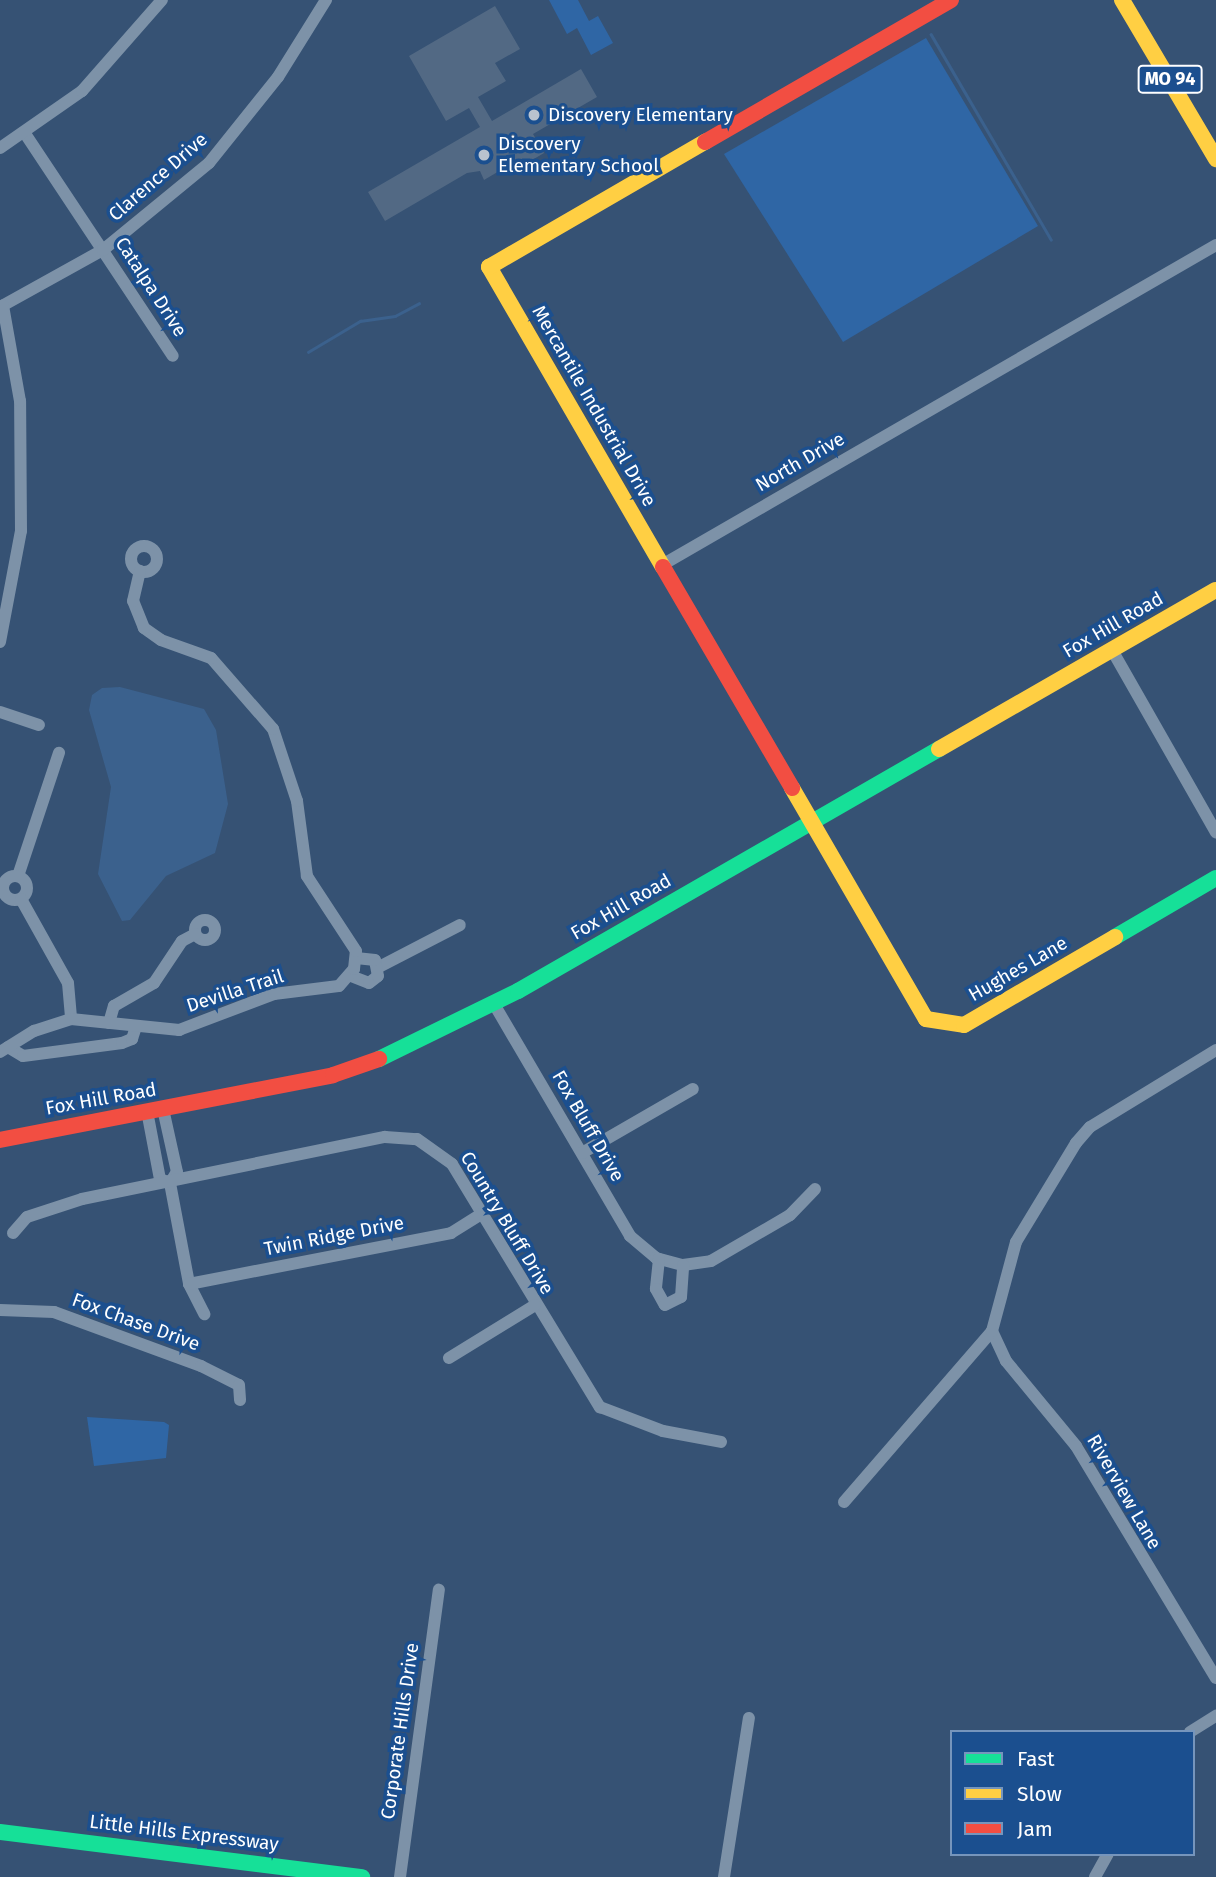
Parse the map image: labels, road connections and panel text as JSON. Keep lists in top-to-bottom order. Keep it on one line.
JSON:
{"streets":{"street":["MO 94","Clarence Drive","Catalpa Drive","Mercantile Industrial Drive","North Drive","Fox Hill Road","Hughes Lane","Devilla Trail","Fox Bluff Drive","Country Bluff Drive","Twin Ridge Drive","Fox Chase Drive","Riverview Lane","Corporate Hills Drive","Little Hills Expressway"]},"crossings":[["Clarence Drive","Catalpa Drive"],["Mercantile Industrial Drive","North Drive"],["Fox Hill Road","Hughes Lane"],["Fox Hill Road","Fox Bluff Drive"],["Country Bluff Drive","Twin Ridge Drive"]],"places":["Discovery Elementary","Discovery Elementary School"],"legend":["Fast","Slow","Jam"]}
